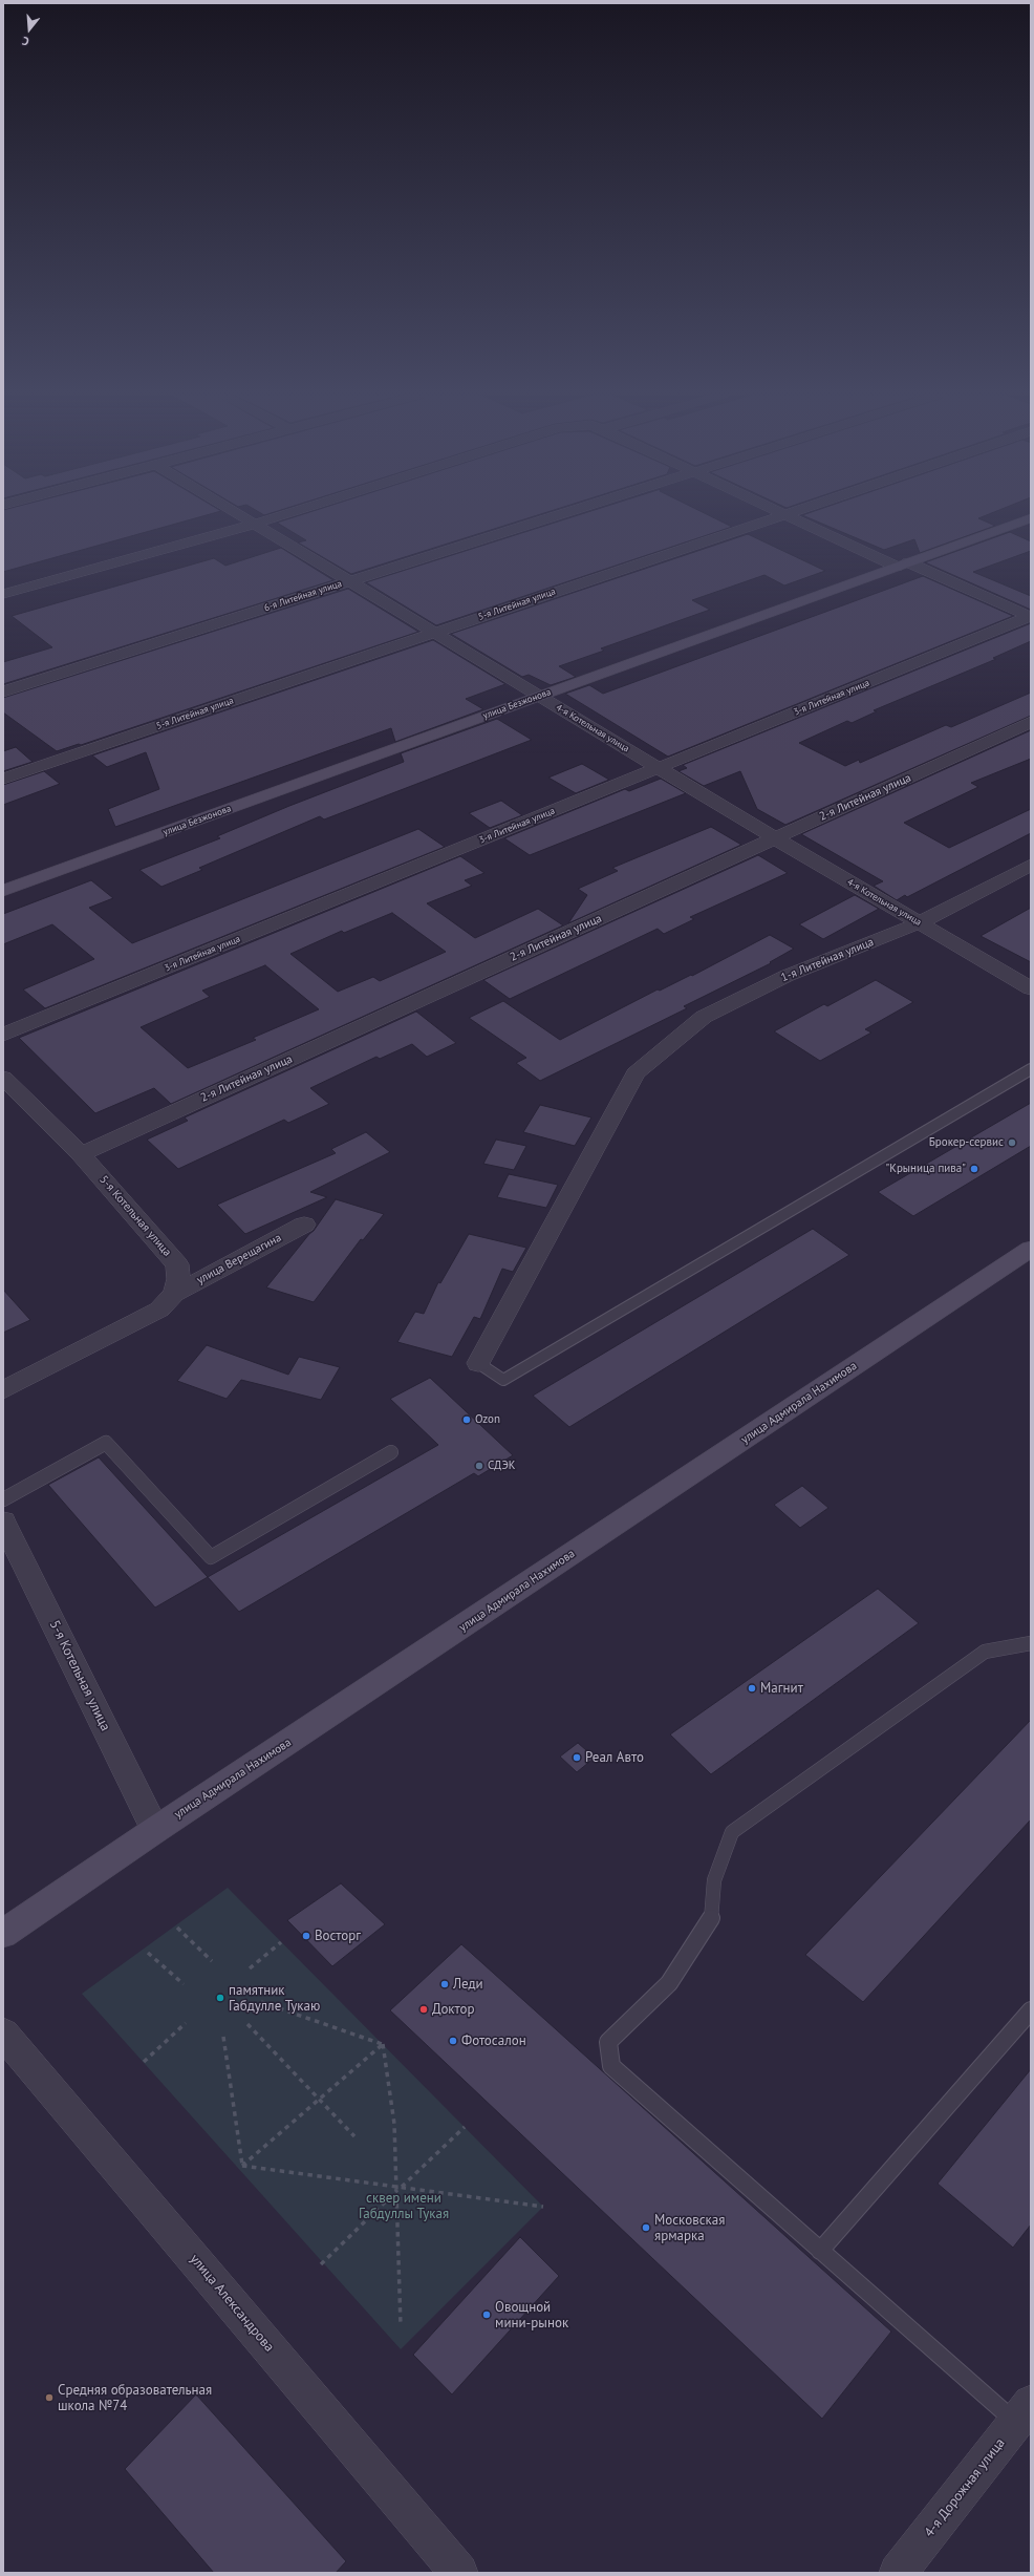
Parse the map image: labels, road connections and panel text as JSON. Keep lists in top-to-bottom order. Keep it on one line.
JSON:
{"streets":{"street":["6-я Литейная улица","5-я Литейная улица","3-я Литейная улица","улица Безжонова","4-я Котельная улица","2-я Литейная улица","1-я Литейная улица","5-я Котельная улица","улица Верещагина","улица Адмирала Нахимова","улица Александрова","4-я Дорожная улица"]},"crossings":[["6-я Литейная улица","4-я Котельная улица"],["5-я Литейная улица","4-я Котельная улица"],["3-я Литейная улица","4-я Котельная улица"],["улица Безжонова","4-я Котельная улица"],["4-я Котельная улица","2-я Литейная улица"],["4-я Котельная улица","1-я Литейная улица"],["2-я Литейная улица","5-я Котельная улица"],["5-я Котельная улица","улица Верещагина"],["5-я Котельная улица","улица Адмирала Нахимова"]],"parks":["сквер имени Габдуллы Тукая"],"places":["Брокер-сервис","\"Крыница пива\"","Ozon","СДЭК","Магнит","Реал Авто","Восторг","Леди","памятник Габдулле Тукаю","Доктор","Фотосалон","Московская ярмарка","Овощной мини-рынок","Средняя образовательная школа №74"],"north":"bottom"}
